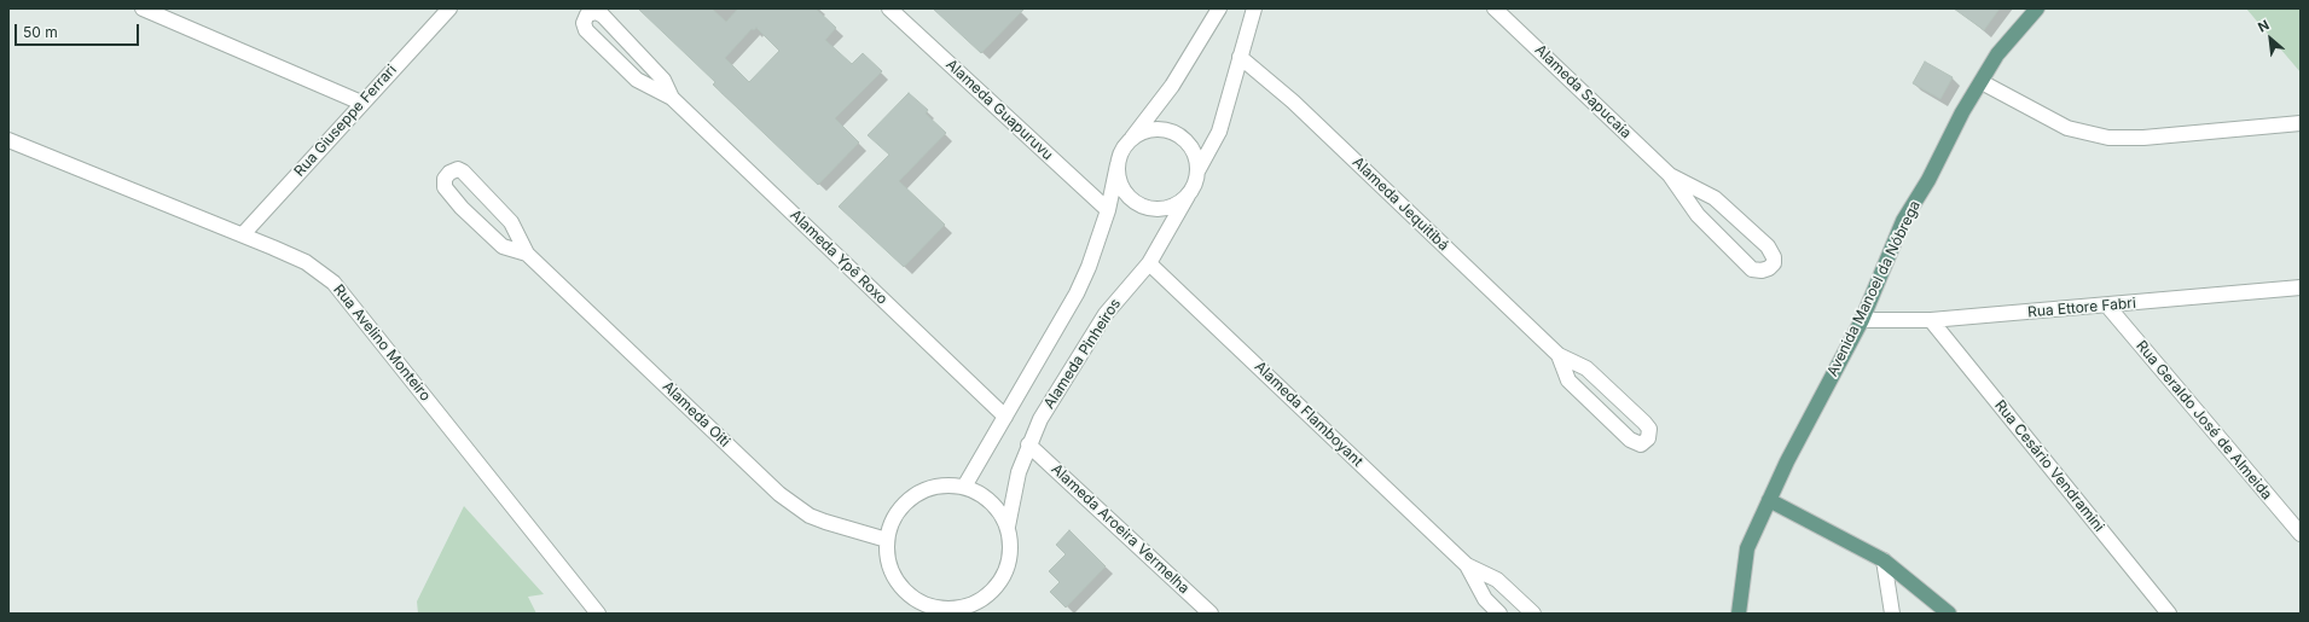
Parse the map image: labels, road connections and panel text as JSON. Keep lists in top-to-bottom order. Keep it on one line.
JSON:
{"streets":{"main road":["Avenida Manoel da Nóbrega"],"street":["Alameda Sapucaia","Alameda Guapuruvu","Rua Giuseppe Ferrari","Alameda Jequitibá","Alameda Ypê Roxo","Rua Ettore Fabri","Rua Avelino Monteiro","Alameda Pinheiros","Alameda Oiti","Alameda Flamboyant","Rua Geraldo José de Almeida","Rua Cesário Vendramini","Alameda Aroeira Vermelha"]},"crossings":[["Rua Giuseppe Ferrari","Rua Avelino Monteiro"],["Avenida Manoel da Nóbrega","Rua Ettore Fabri"],["Rua Ettore Fabri","Rua Geraldo José de Almeida"],["Rua Ettore Fabri","Rua Cesário Vendramini"],["Alameda Pinheiros","Alameda Oiti"],["Alameda Pinheiros","Alameda Flamboyant"],["Alameda Pinheiros","Alameda Aroeira Vermelha"]],"scale_bar":"50 m","north":"top left"}
